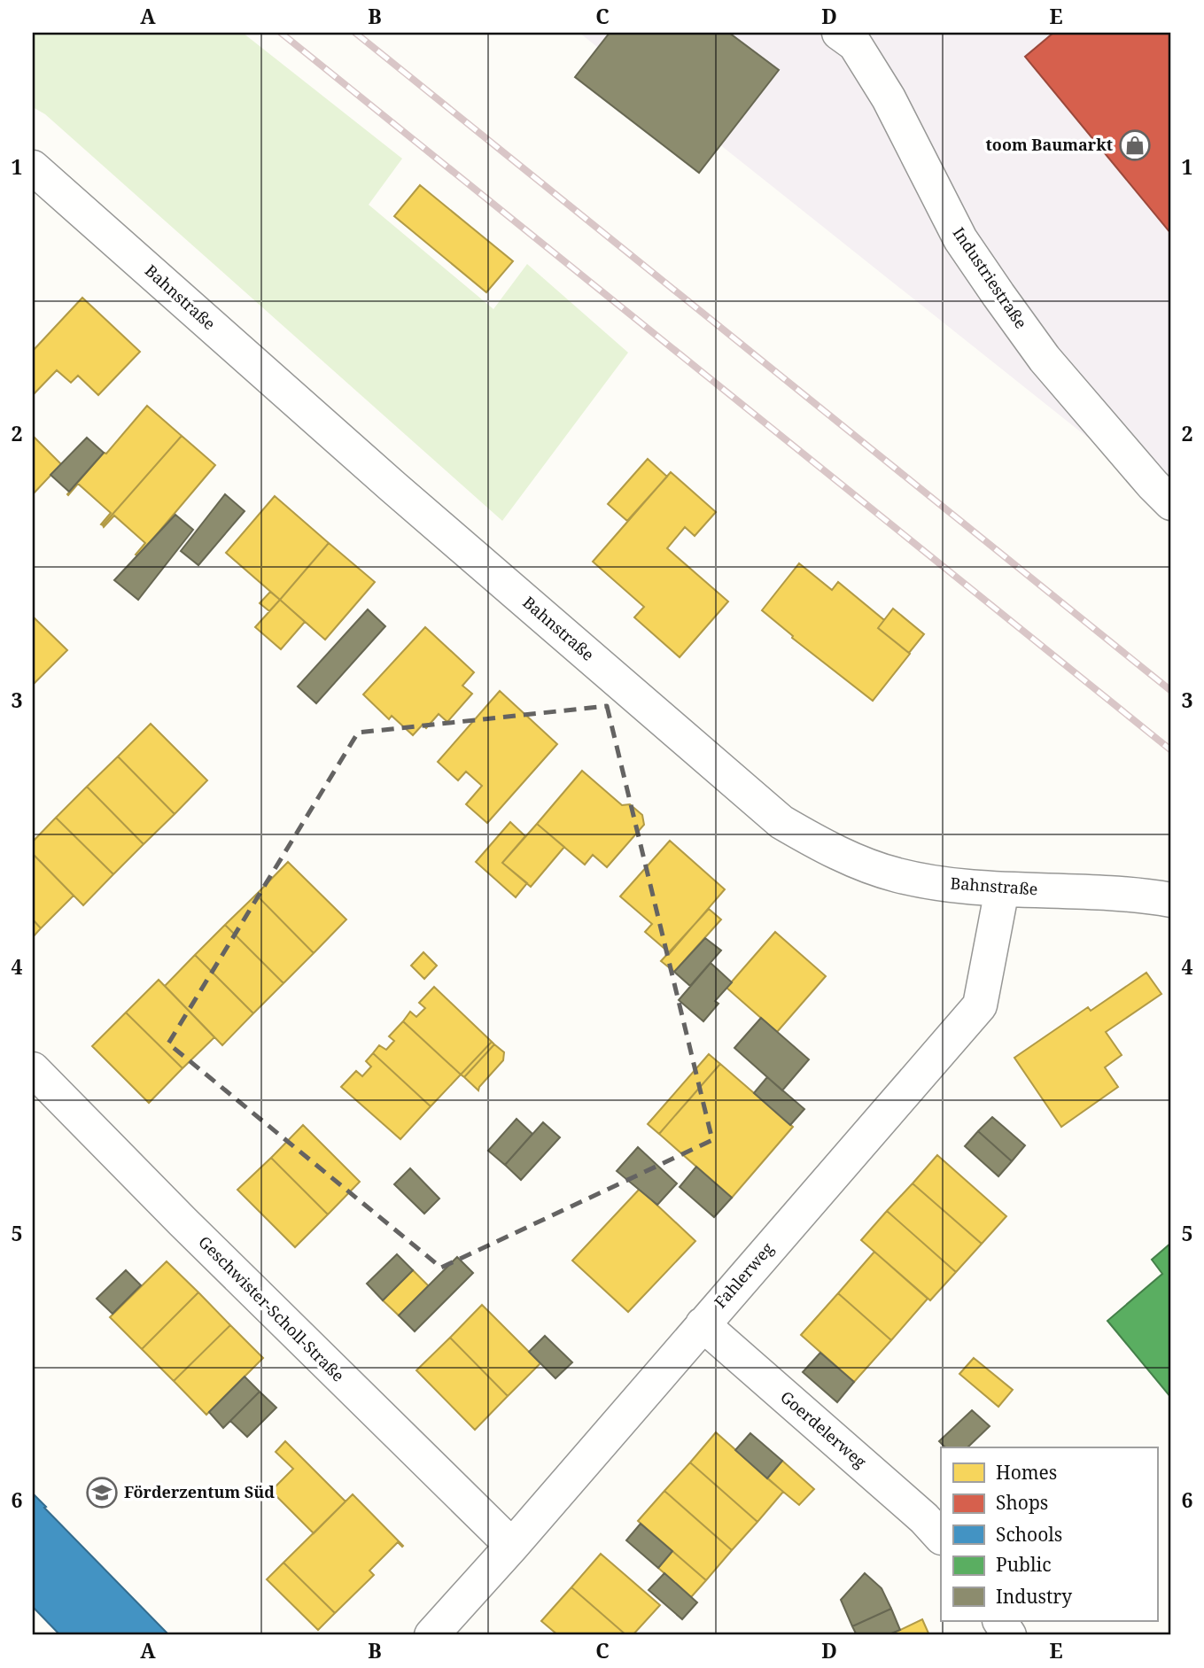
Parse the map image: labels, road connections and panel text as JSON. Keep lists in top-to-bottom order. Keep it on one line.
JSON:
{"streets":{"street":["Industriestraße","Bahnstraße","Fahlerweg","Geschwister-Scholl-Straße","Goerdelerweg"]},"crossings":[["Bahnstraße","Fahlerweg"],["Fahlerweg","Geschwister-Scholl-Straße"],["Fahlerweg","Goerdelerweg"]],"places":{"shop":["toom Baumarkt"],"school or university":["Förderzentum Süd"]},"legend":["Homes","Shops","Schools","Public","Industry"],"grid":{"columns":["A","B","C","D","E"],"rows":["1","2","3","4","5","6"]}}
